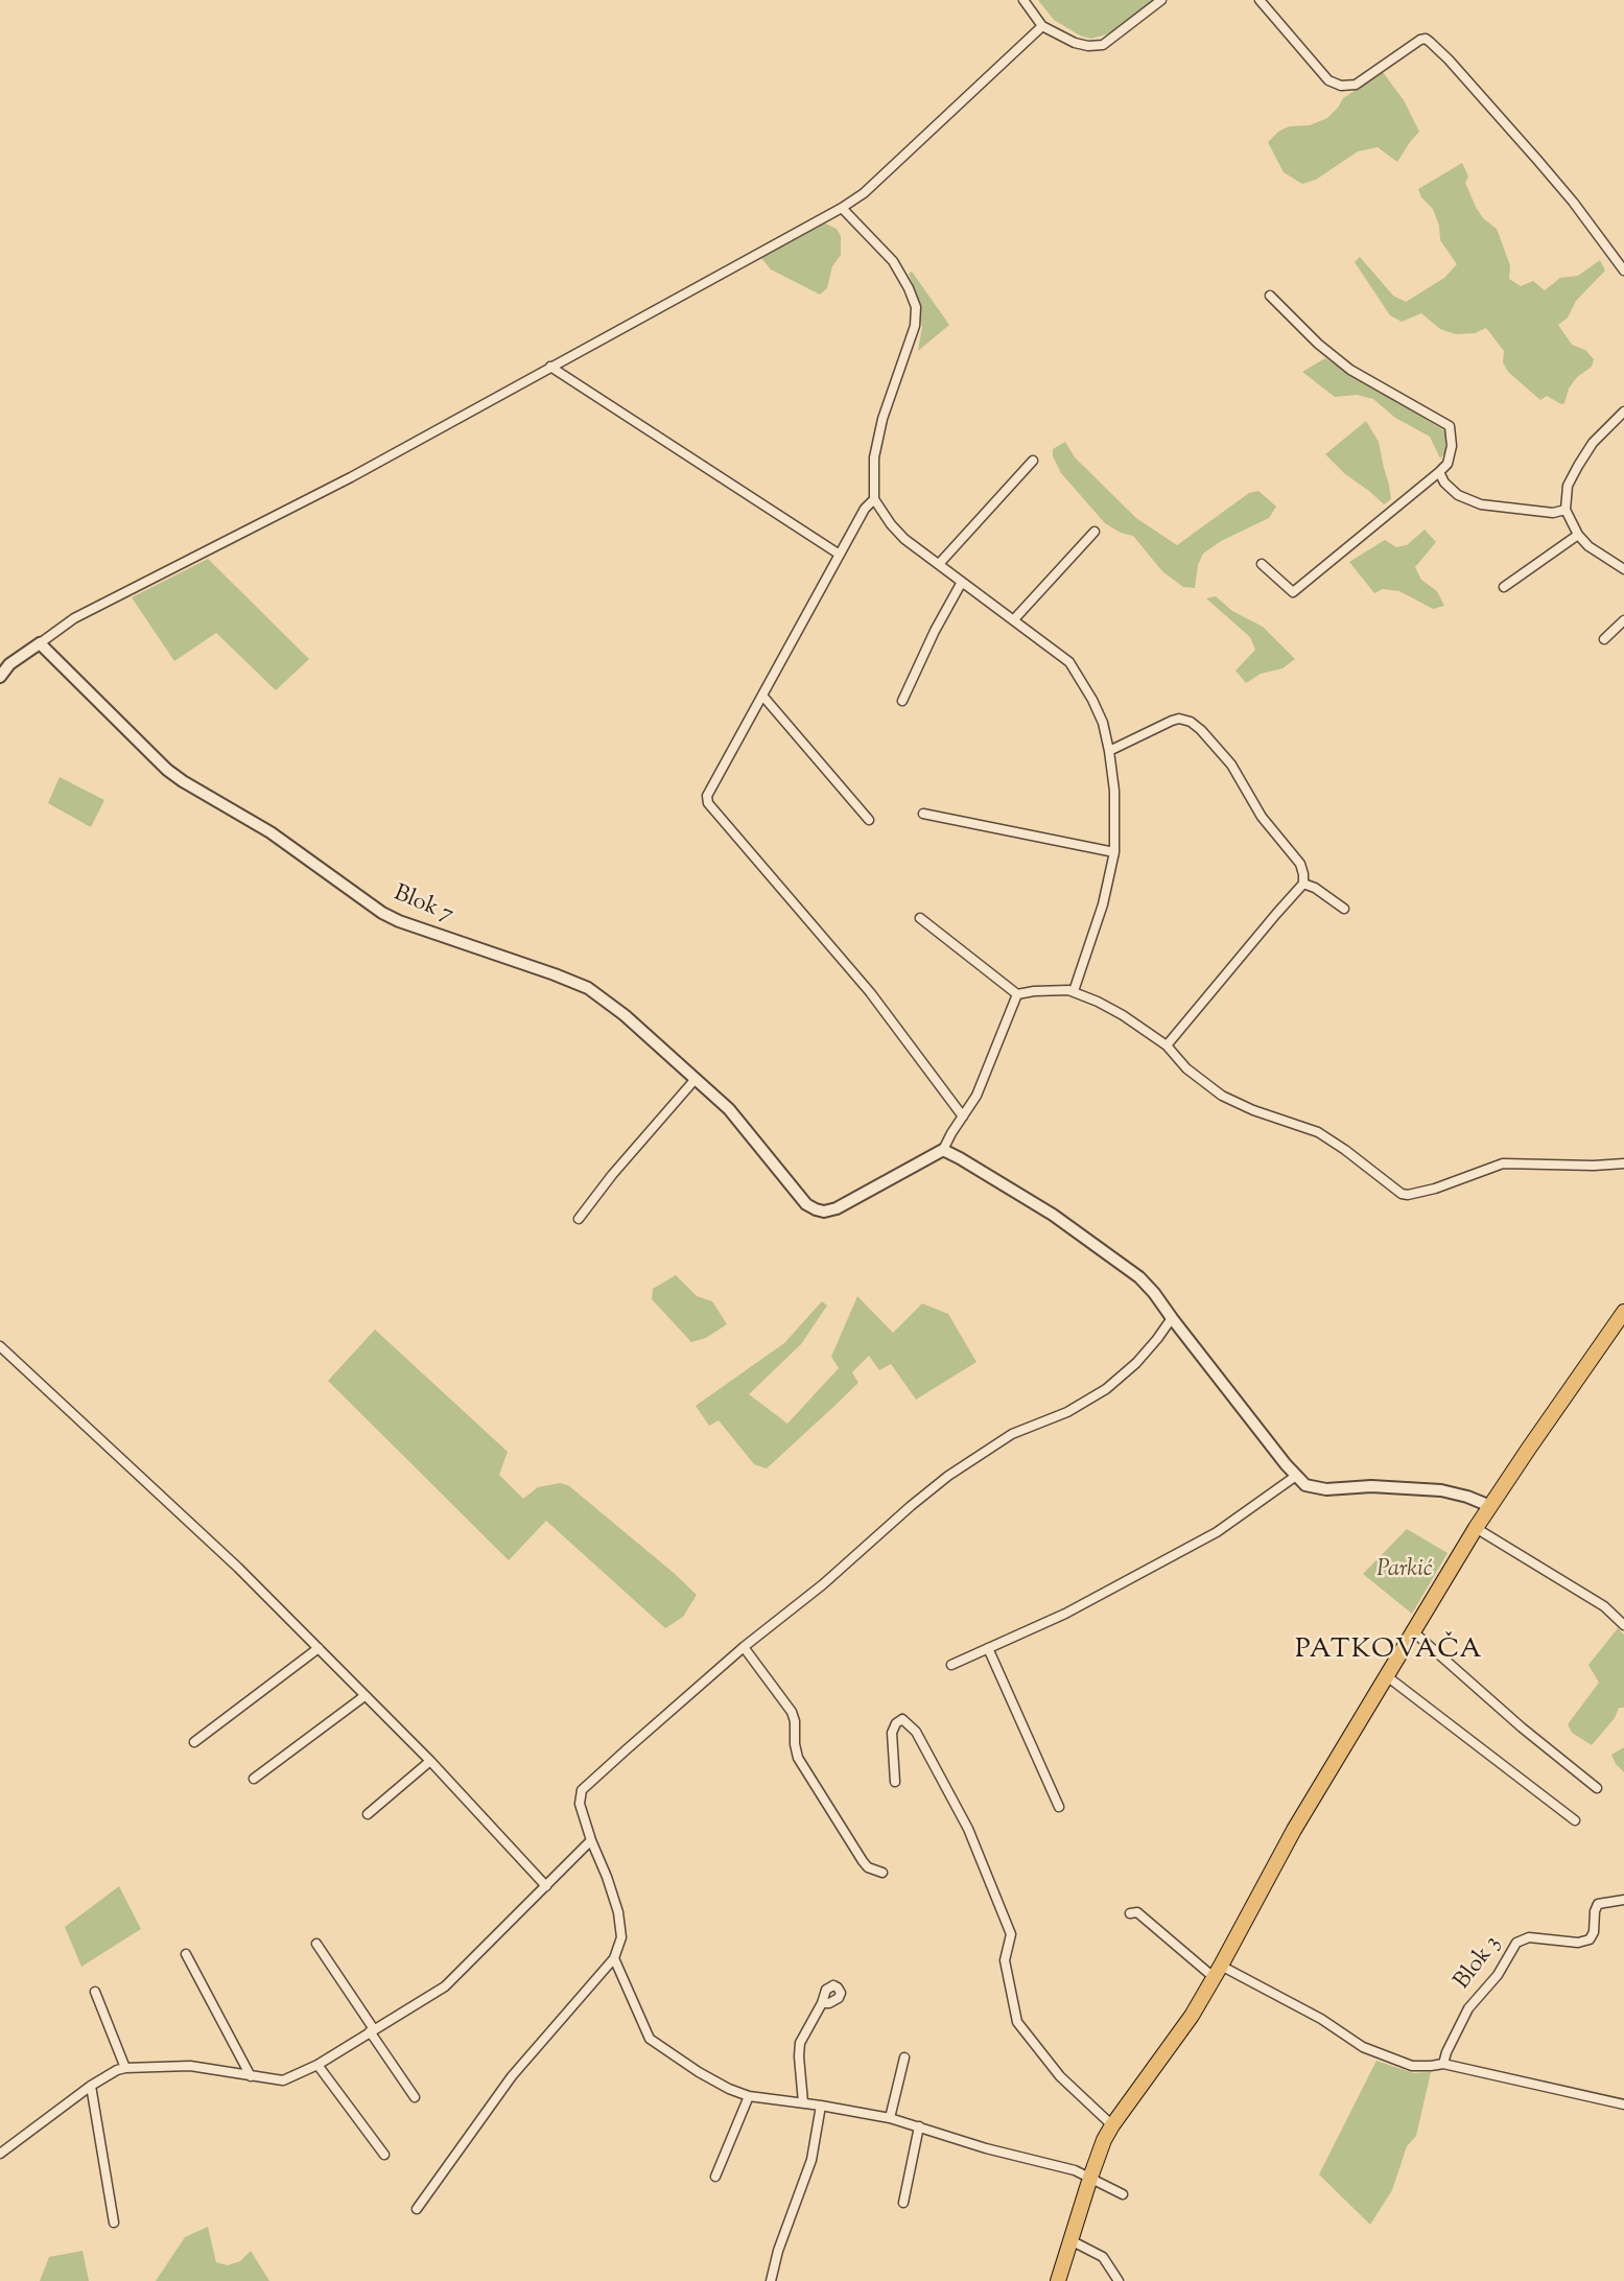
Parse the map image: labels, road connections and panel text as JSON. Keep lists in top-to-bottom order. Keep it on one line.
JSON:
{"streets":{"street":["Blok 7","Blok 3"]},"districts":["PATKOVAČA"],"parks":["Parkić"]}
